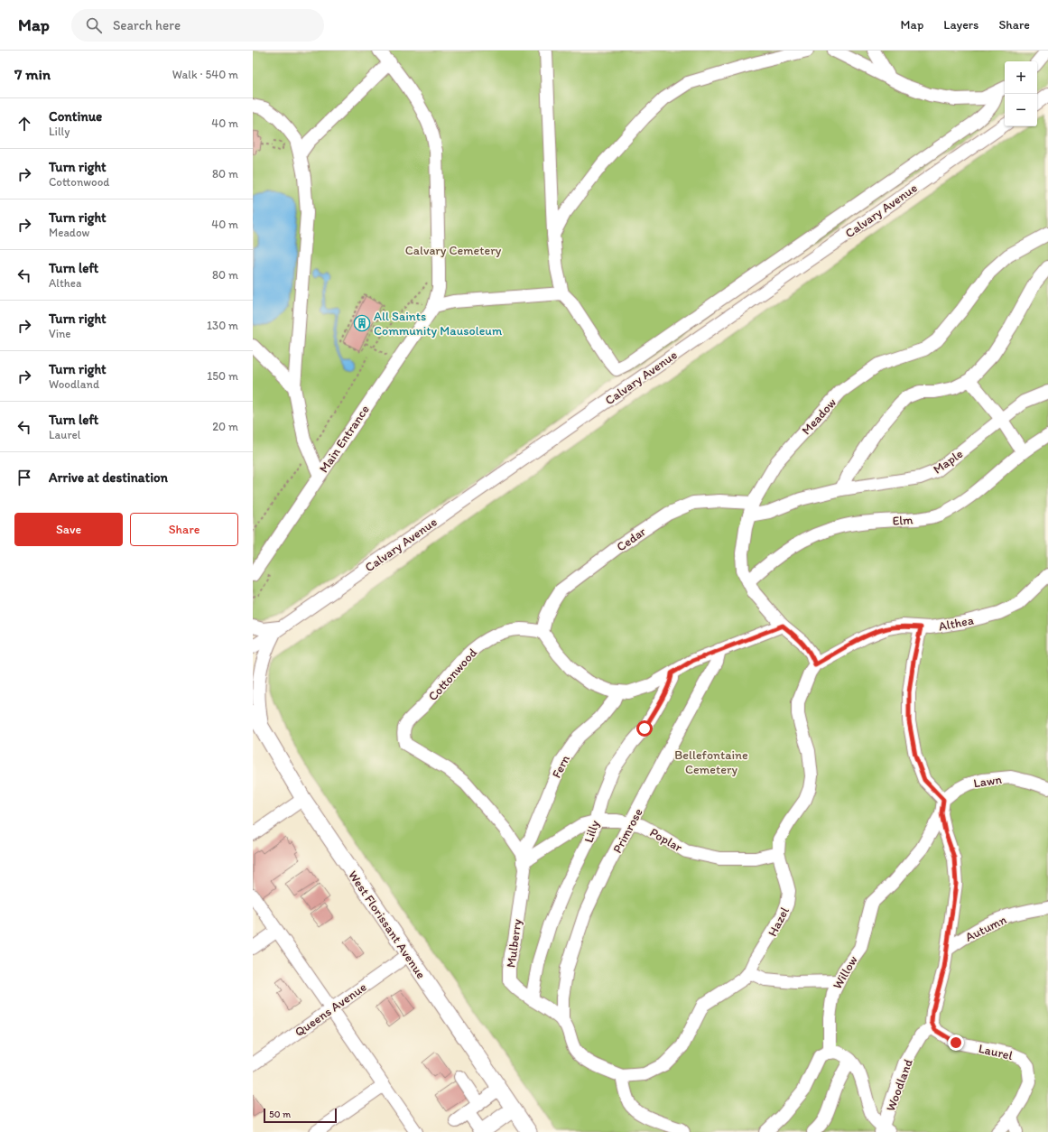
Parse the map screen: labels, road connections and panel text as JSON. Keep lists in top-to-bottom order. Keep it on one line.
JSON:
{"streets":{"main road":["West Florissant Avenue"],"street":["Calvary Avenue","Meadow","Main Entrance","Maple","Elm","Cedar","Althea","Cottonwood","Fern","Lawn","Primrose","Lilly","Poplar","Hazel","Autumn","Mulberry","Willow","Queens Avenue","Laurel","Woodland"]},"crossings":[["Meadow","Maple"],["Meadow","Elm"],["Meadow","Cedar"],["Meadow","Althea"],["Meadow","Hazel"],["Cedar","Cottonwood"],["Althea","Hazel"],["Cottonwood","Fern"],["Cottonwood","Poplar"],["Cottonwood","Mulberry"],["Fern","Poplar"],["Fern","Mulberry"],["Primrose","Poplar"],["Primrose","Mulberry"],["Lilly","Poplar"],["Lilly","Mulberry"],["Poplar","Hazel"],["Poplar","Mulberry"],["Hazel","Mulberry"],["West Florissant Avenue","Queens Avenue"],["Laurel","Woodland"]],"parks":["Calvary Cemetery","Bellefontaine Cemetery"],"places":{"building":["All Saints Community Mausoleum"]},"scale_bar":"50 m","page":{"header":"Map","search":"Search here","nav":["Map","Layers","Share"],"heading":["7 min","Walk · 540 m"],"map_buttons":["+","−"],"list":[["Continue","Lilly","40 m"],["Turn right","Cottonwood","80 m"],["Turn right","Meadow","40 m"],["Turn left","Althea","80 m"],["Turn right","Vine","130 m"],["Turn right","Woodland","150 m"],["Turn left","Laurel","20 m"],"Arrive at destination"],"buttons":["Save","Share"],"scale":"50 m"}}
